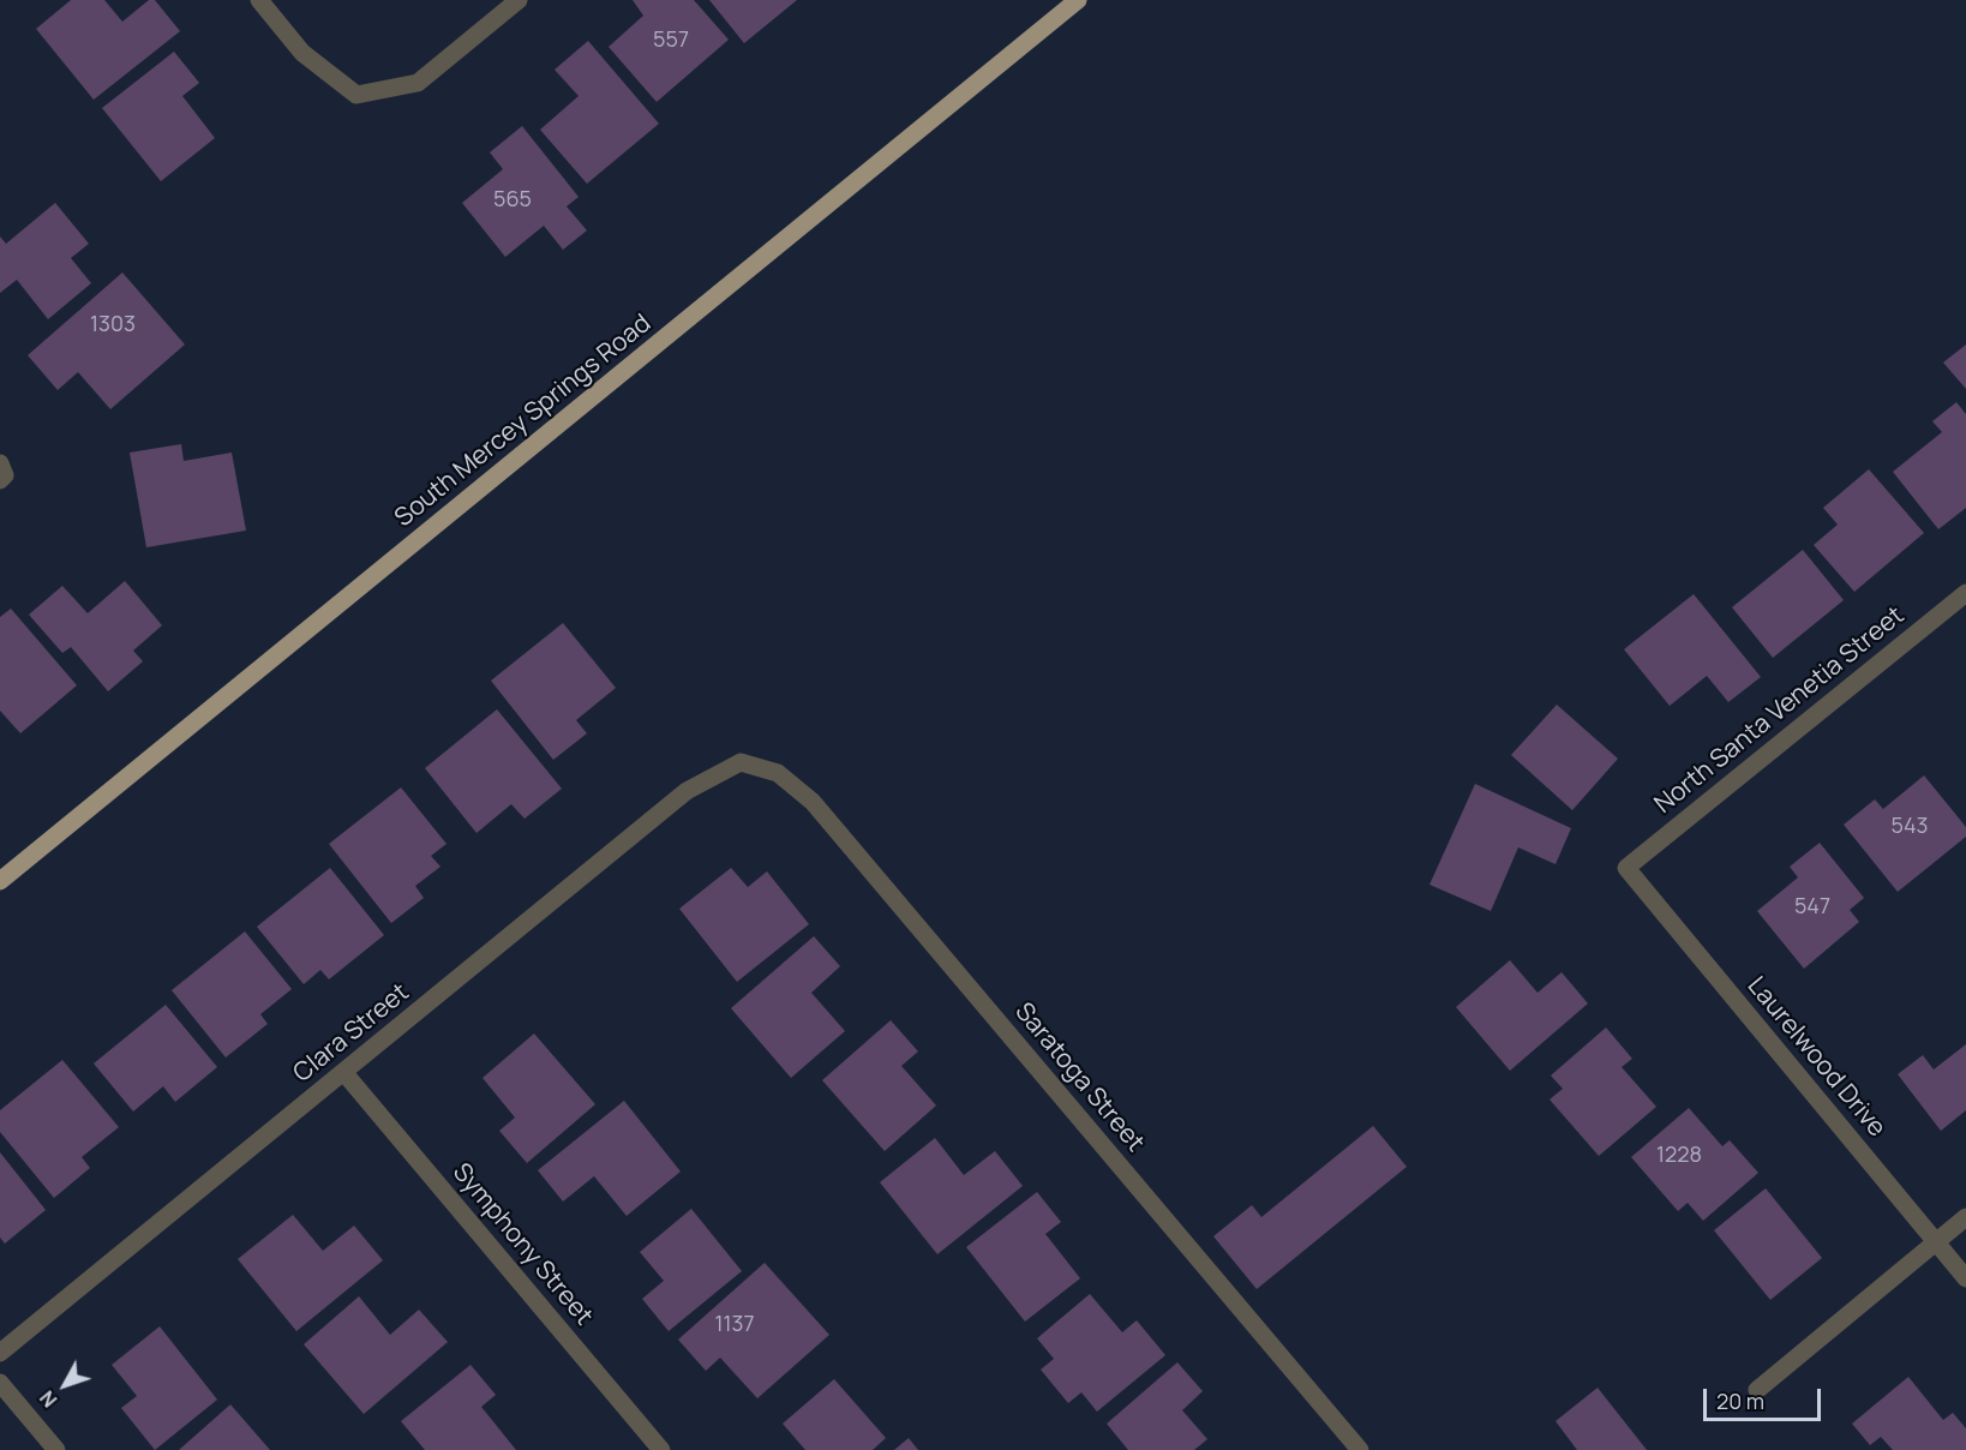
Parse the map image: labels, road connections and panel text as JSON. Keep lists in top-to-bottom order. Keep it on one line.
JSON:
{"streets":{"main road":["South Mercey Springs Road"],"street":["North Santa Venetia Street","Clara Street","Laurelwood Drive","Saratoga Street","Symphony Street"]},"crossings":[["North Santa Venetia Street","Laurelwood Drive"],["Clara Street","Saratoga Street"],["Clara Street","Symphony Street"]],"house_numbers":["557","565","1303","543","547","1228","1137"],"scale_bar":"20 m","north":"bottom left"}
